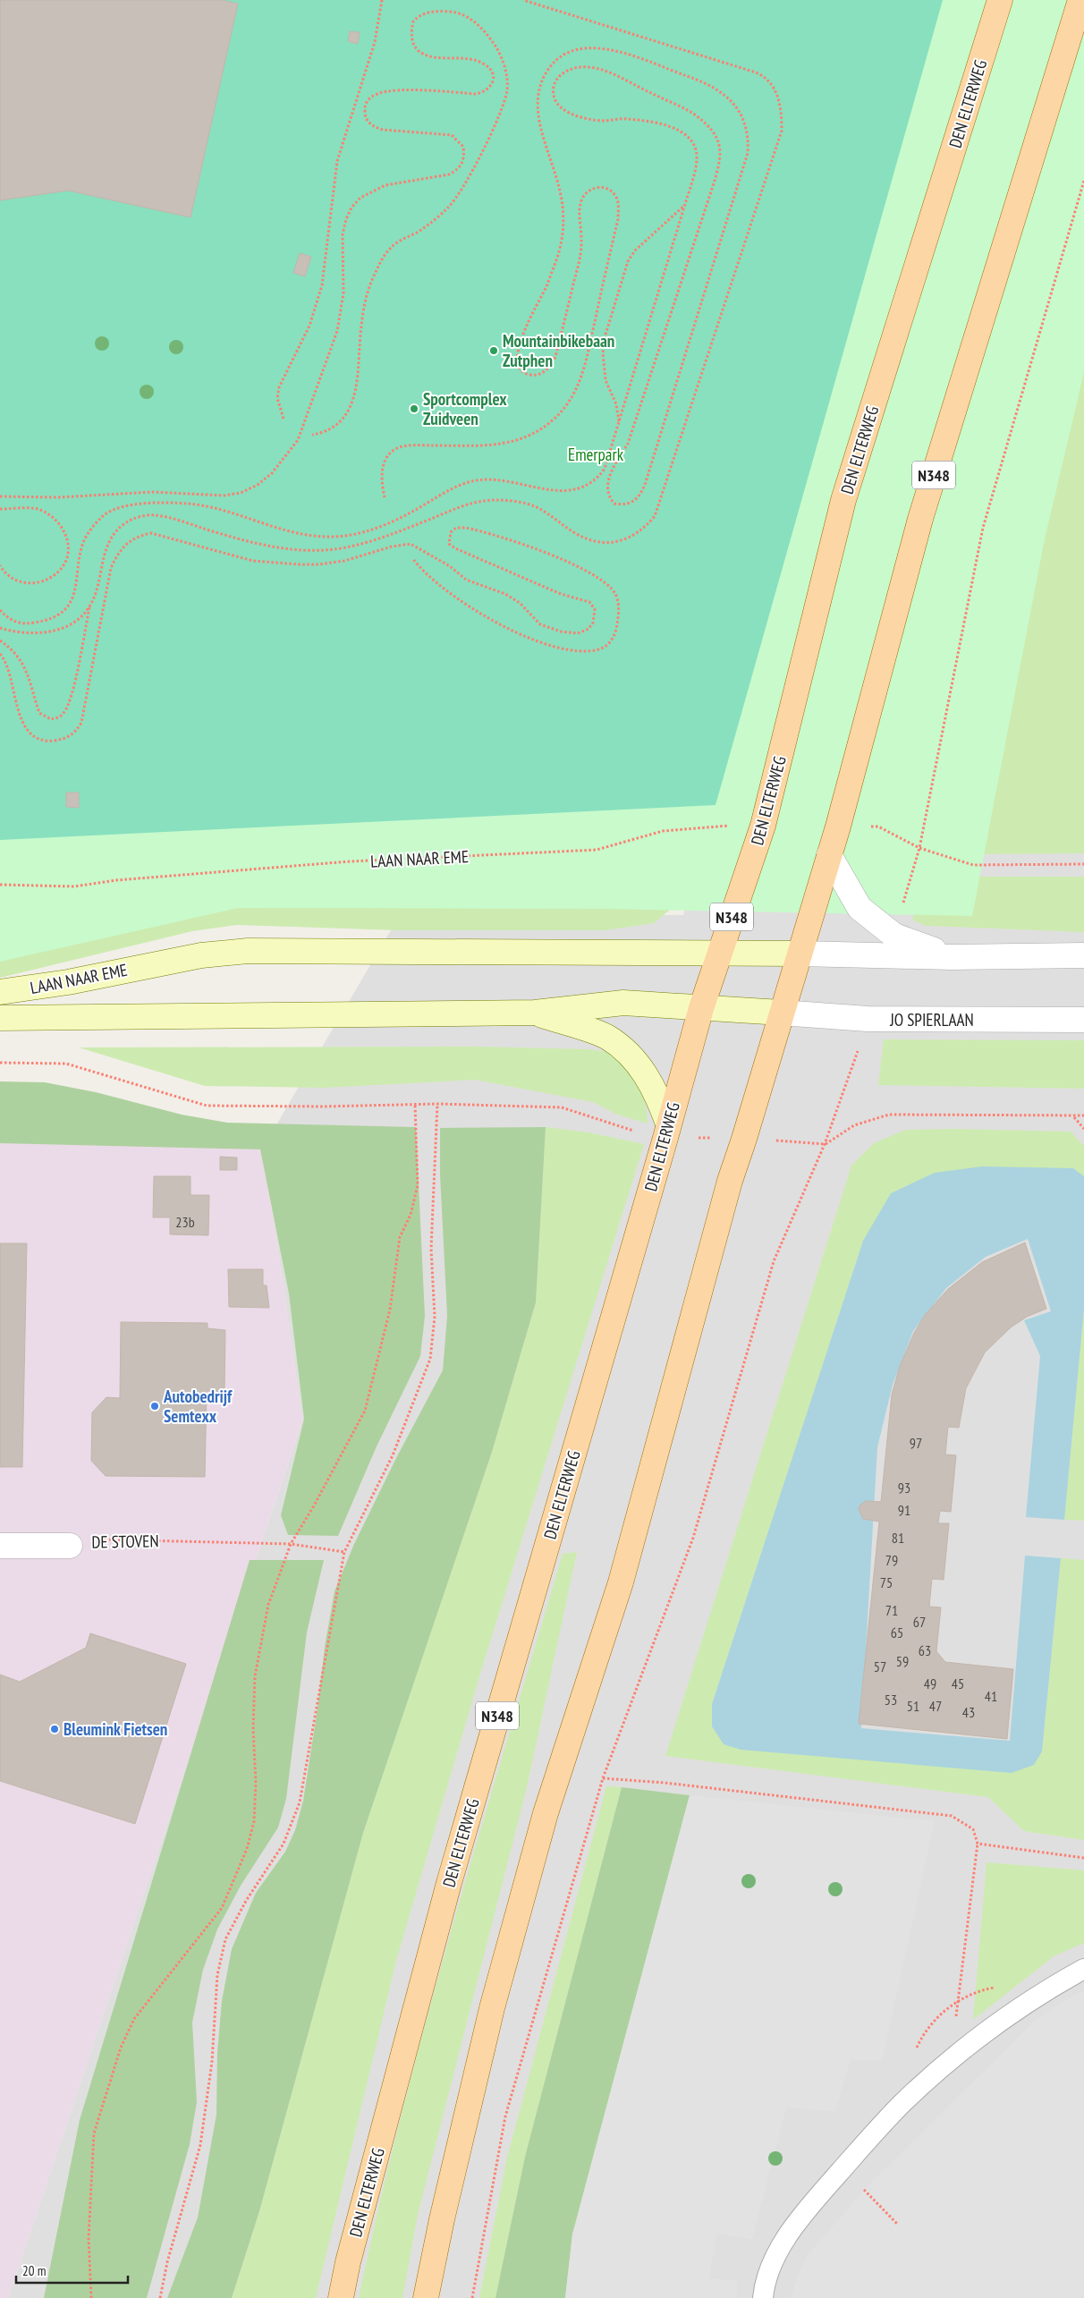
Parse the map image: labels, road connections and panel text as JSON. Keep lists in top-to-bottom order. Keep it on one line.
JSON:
{"streets":{"main road":["DEN ELTERWEG","N348"],"street":["LAAN NAAR EME","JO SPIERLAAN","DE STOVEN"]},"crossings":[["DEN ELTERWEG","LAAN NAAR EME"],["N348","LAAN NAAR EME"],["N348","JO SPIERLAAN"],["LAAN NAAR EME","JO SPIERLAAN"]],"parks":["Emerpark"],"places":["Mountainbikebaan Zutphen","Sportcomplex Zuidveen","Autobedrijf Semtexx","Bleumink Fietsen"],"house_numbers":["23b","97","93","91","81","79","75","71","67","65","63","59","57","49","45","41","53","51","47","43"],"scale_bar":"20 m"}
